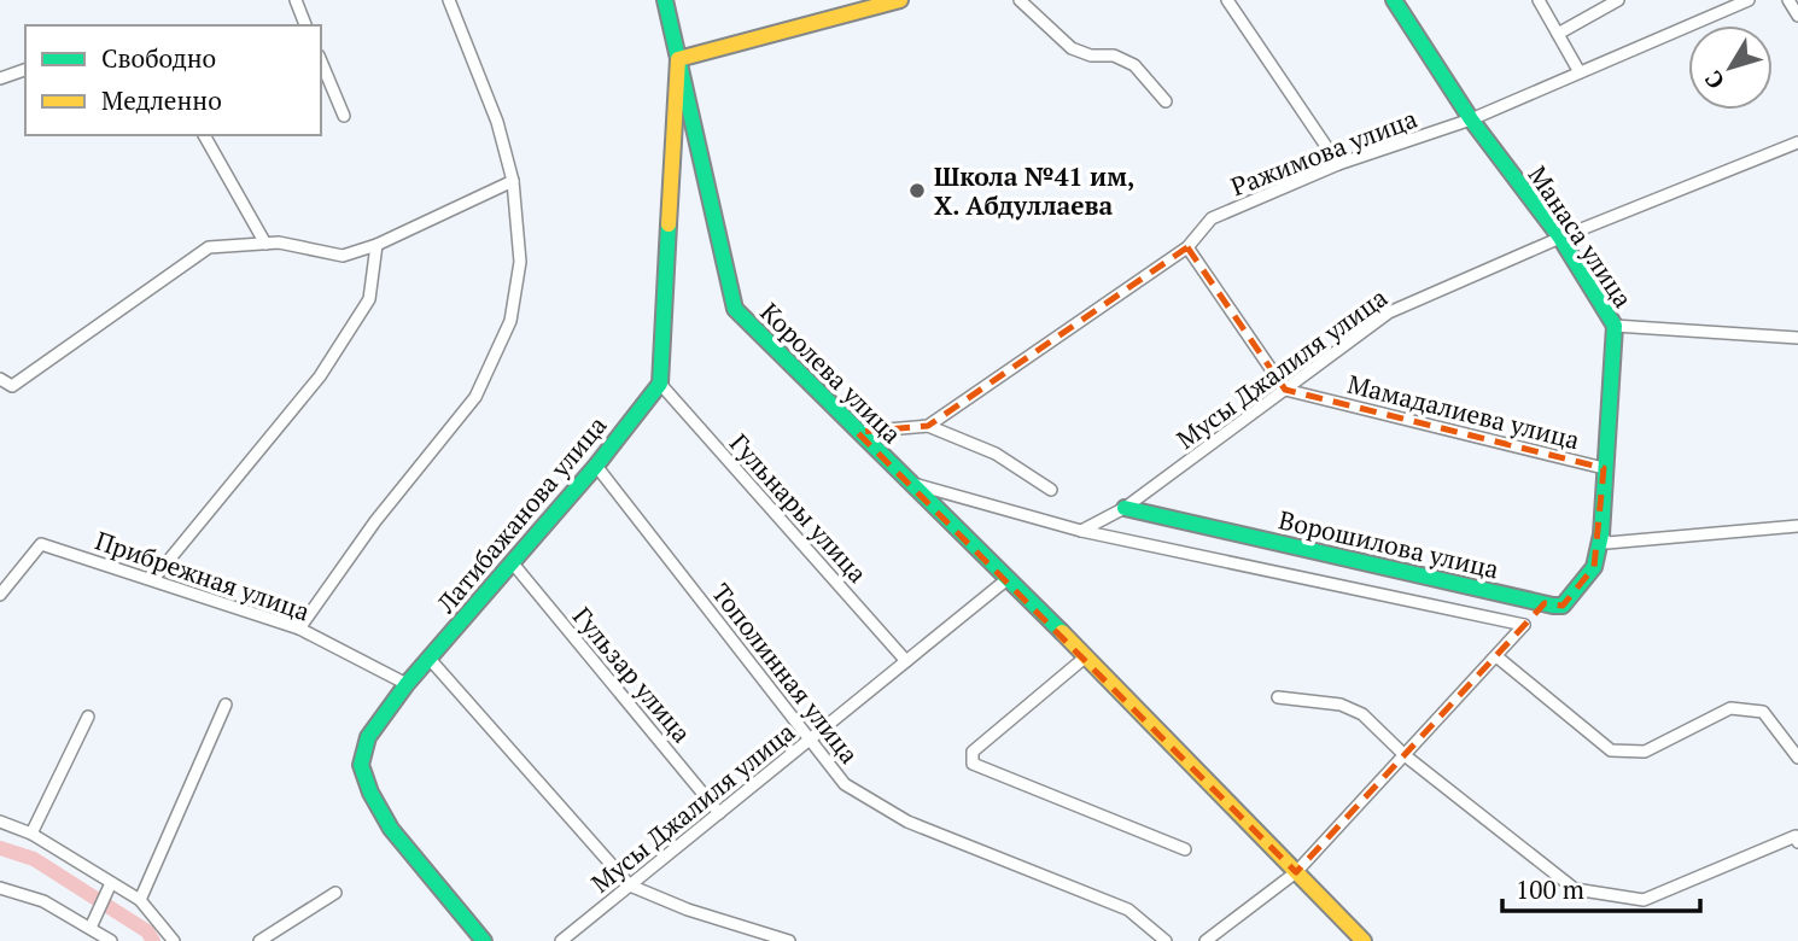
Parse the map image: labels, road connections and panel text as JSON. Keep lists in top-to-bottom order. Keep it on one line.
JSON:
{"streets":{"street":["Ражимова улица","Манаса улица","Мусы Джалиля улица","Королева улица","Мамадалиева улица","Гульнары улица","Латибажанова улица","Ворошилова улица","Прибрежная улица","Тополинная улица","Гульзар улица"]},"crossings":[["Ражимова улица","Манаса улица"],["Ражимова улица","Королева улица"],["Манаса улица","Мусы Джалиля улица"],["Манаса улица","Мамадалиева улица"],["Манаса улица","Ворошилова улица"],["Мусы Джалиля улица","Королева улица"],["Мусы Джалиля улица","Мамадалиева улица"],["Мусы Джалиля улица","Гульнары улица"],["Мусы Джалиля улица","Ворошилова улица"],["Мусы Джалиля улица","Тополинная улица"],["Мусы Джалиля улица","Гульзар улица"],["Королева улица","Ворошилова улица"],["Гульнары улица","Латибажанова улица"],["Латибажанова улица","Прибрежная улица"],["Латибажанова улица","Тополинная улица"],["Латибажанова улица","Гульзар улица"]],"places":["Школа №41 им, Х. Абдуллаева"],"legend":["Свободно","Медленно"],"scale_bar":"100 m","north":"bottom left"}
